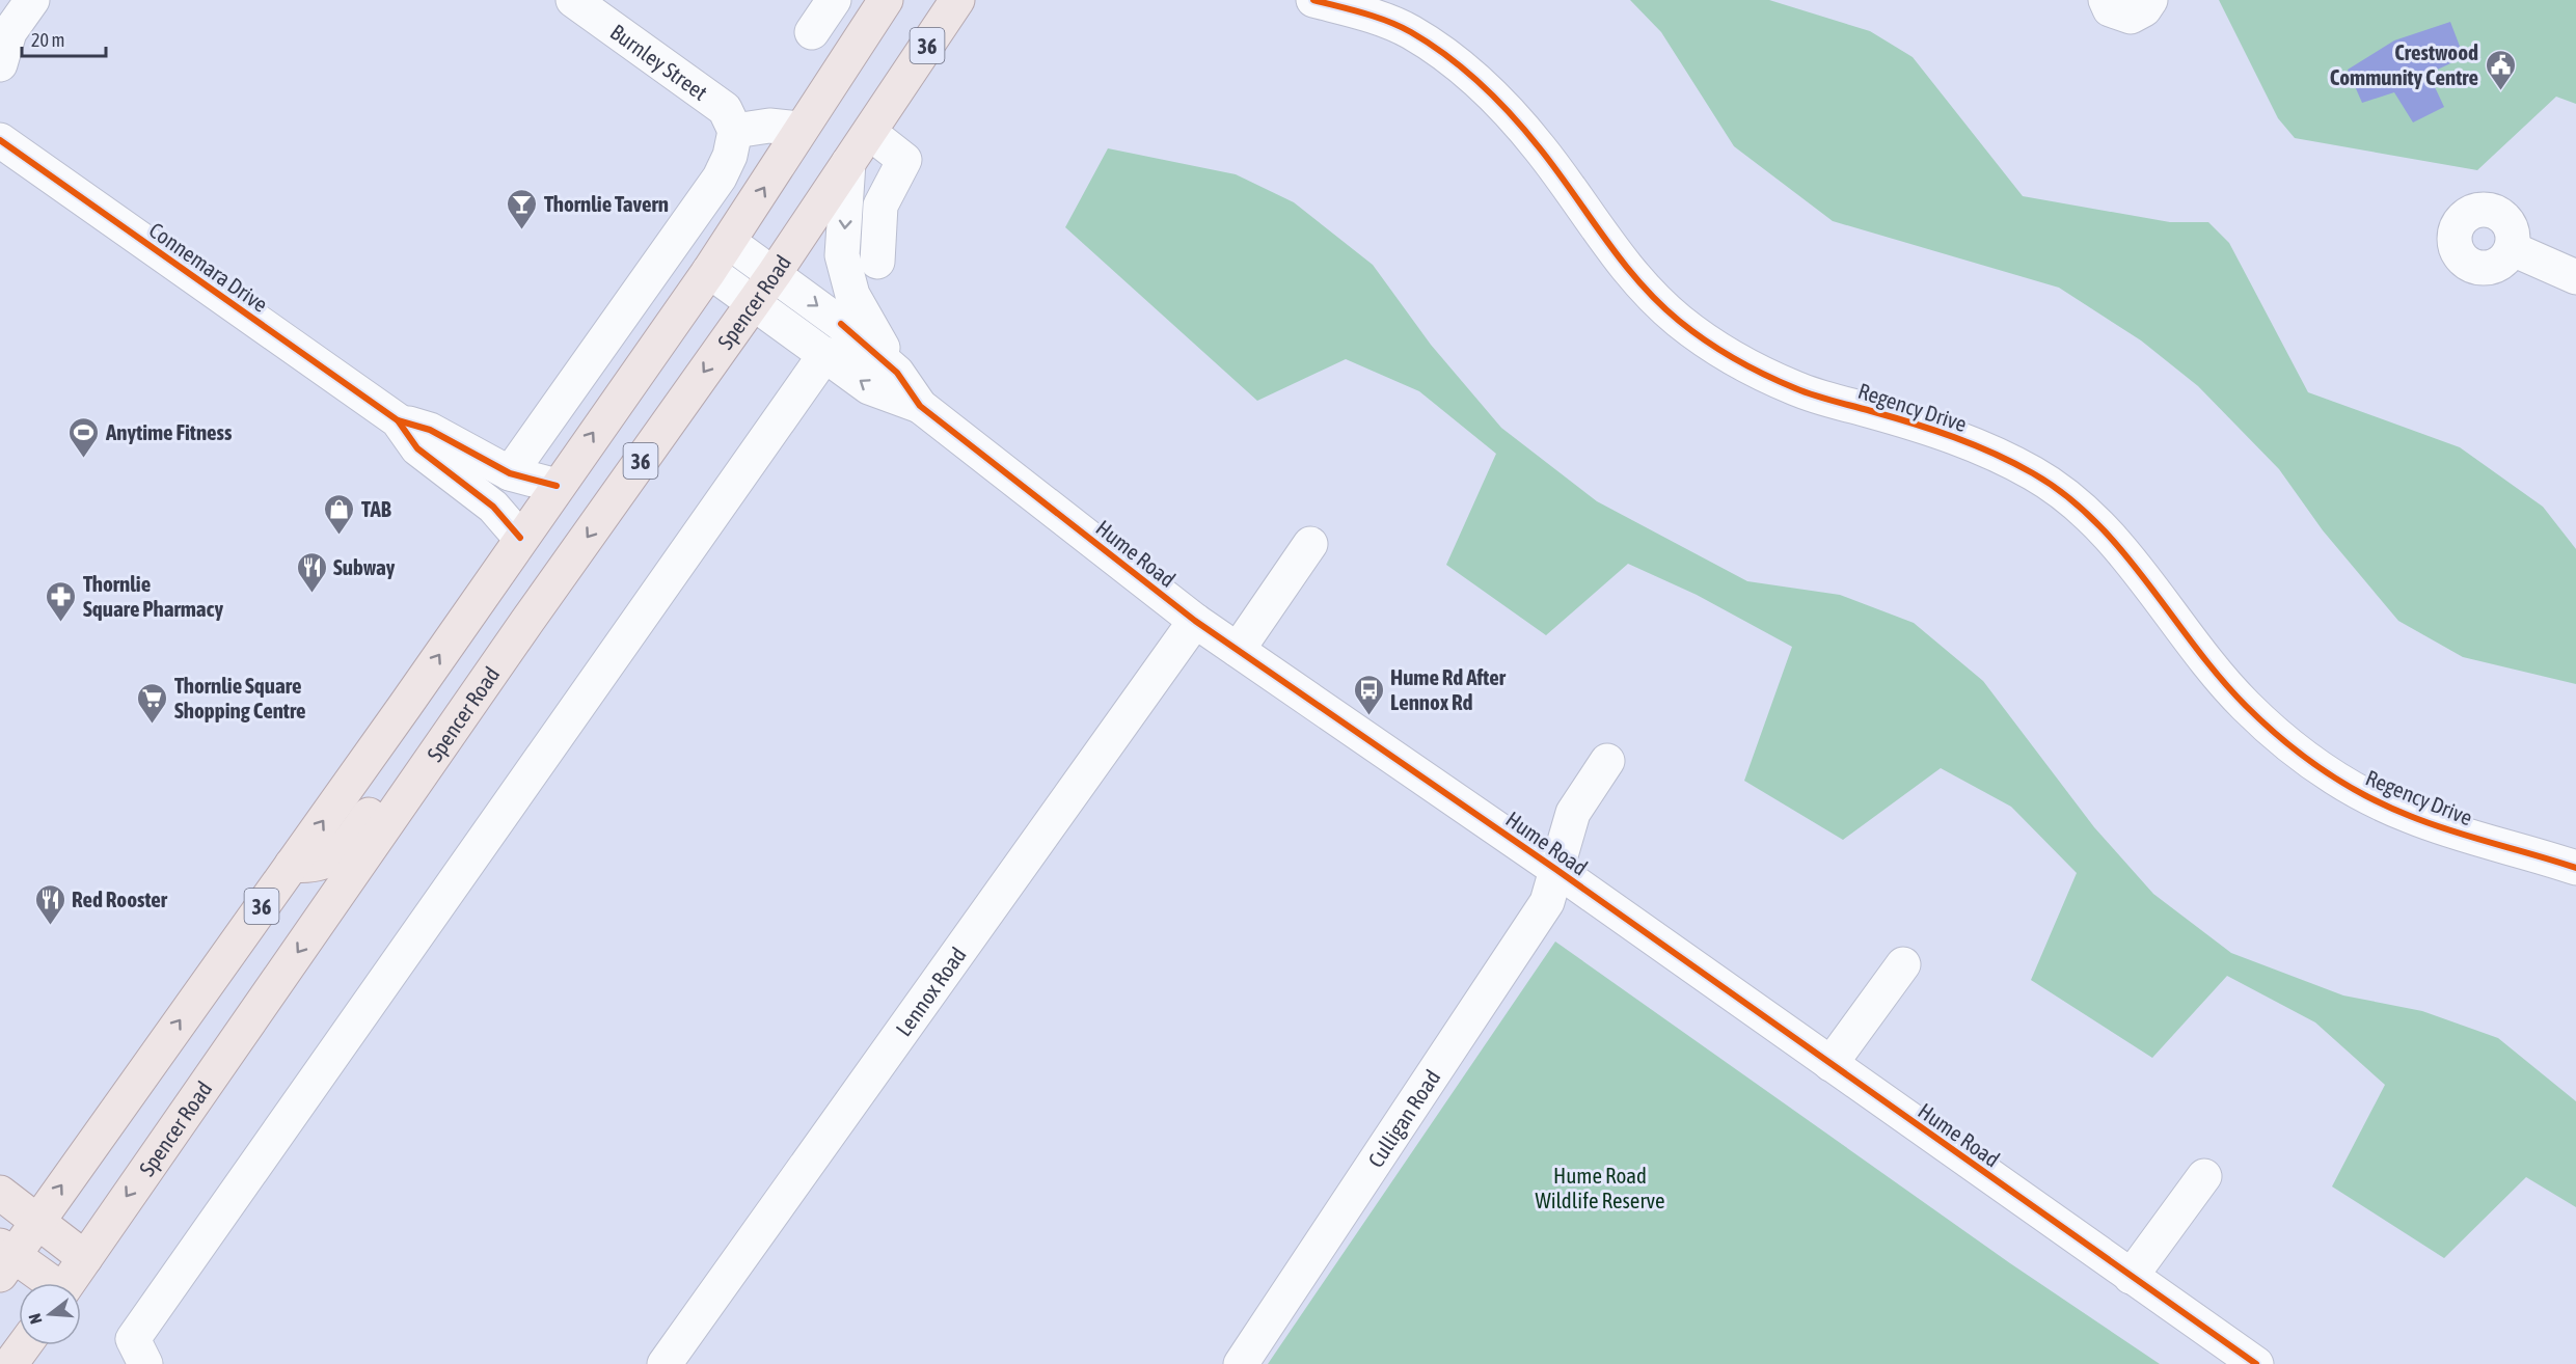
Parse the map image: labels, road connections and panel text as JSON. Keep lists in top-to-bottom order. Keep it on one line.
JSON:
{"streets":{"main road":["36","Spencer Road"],"street":["Burnley Street","Connemara Drive","Regency Drive","Hume Road","Lennox Road","Culligan Road"]},"crossings":[["36","Connemara Drive"],["36","Hume Road"],["Spencer Road","Hume Road"],["Hume Road","Lennox Road"],["Hume Road","Culligan Road"]],"parks":["Hume Road Wildlife Reserve"],"places":{"public building":["Crestwood Community Centre"],"bar":["Thornlie Tavern"],"sports":["Anytime Fitness"],"shop":["TAB"],"restaurant":["Subway","Red Rooster"],"pharmacy":["Thornlie Square Pharmacy"],"bus stop":["Hume Rd After Lennox Rd"],"supermarket":["Thornlie Square Shopping Centre"]},"scale_bar":"20 m","north":"left"}
